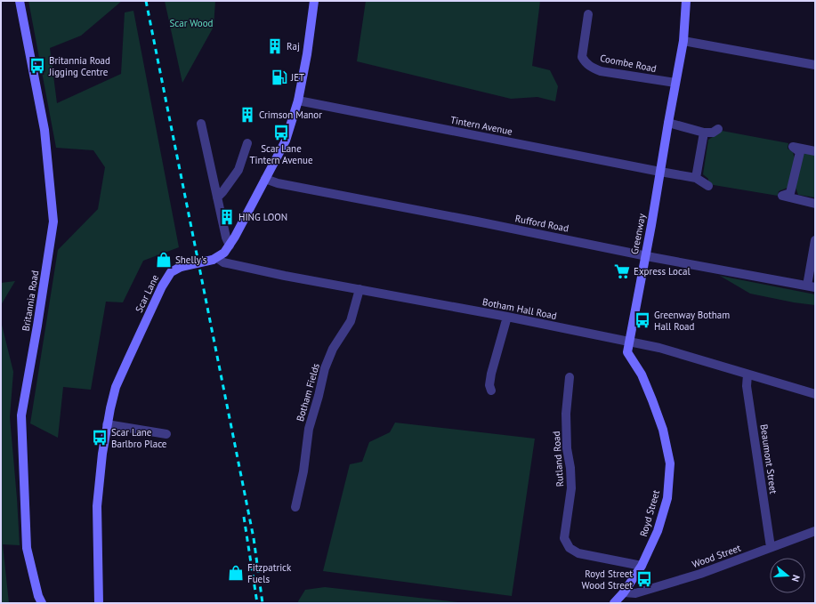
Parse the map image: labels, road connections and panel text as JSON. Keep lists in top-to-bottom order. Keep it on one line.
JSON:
{"streets":{"street":["Coombe Road","Tintern Avenue","Rufford Road","Greenway","Scar Lane","Britannia Road","Botham Hall Road","Botham Fields","Rutland Road","Beaumont Street","Royd Street","Wood Street"]},"crossings":[["Coombe Road","Greenway"],["Tintern Avenue","Greenway"],["Rufford Road","Greenway"],["Greenway","Botham Hall Road"],["Greenway","Royd Street"],["Scar Lane","Botham Hall Road"],["Botham Hall Road","Botham Fields"],["Botham Hall Road","Beaumont Street"],["Botham Hall Road","Royd Street"],["Rutland Road","Royd Street"],["Beaumont Street","Wood Street"],["Royd Street","Wood Street"]],"parks":["Scar Wood"],"places":{"building":["Raj","Crimson Manor","HING LOON"],"bus stop":["Britannia Road Jigging Centre","Scar Lane Tintern Avenue","Greenway Botham Hall Road","Scar Lane Barlbro Place","Royd Street Wood Street"],"fuel station":["JET"],"shop":["Shelly's","Fitzpatrick Fuels"],"supermarket":["Express Local"]},"north":"right"}
